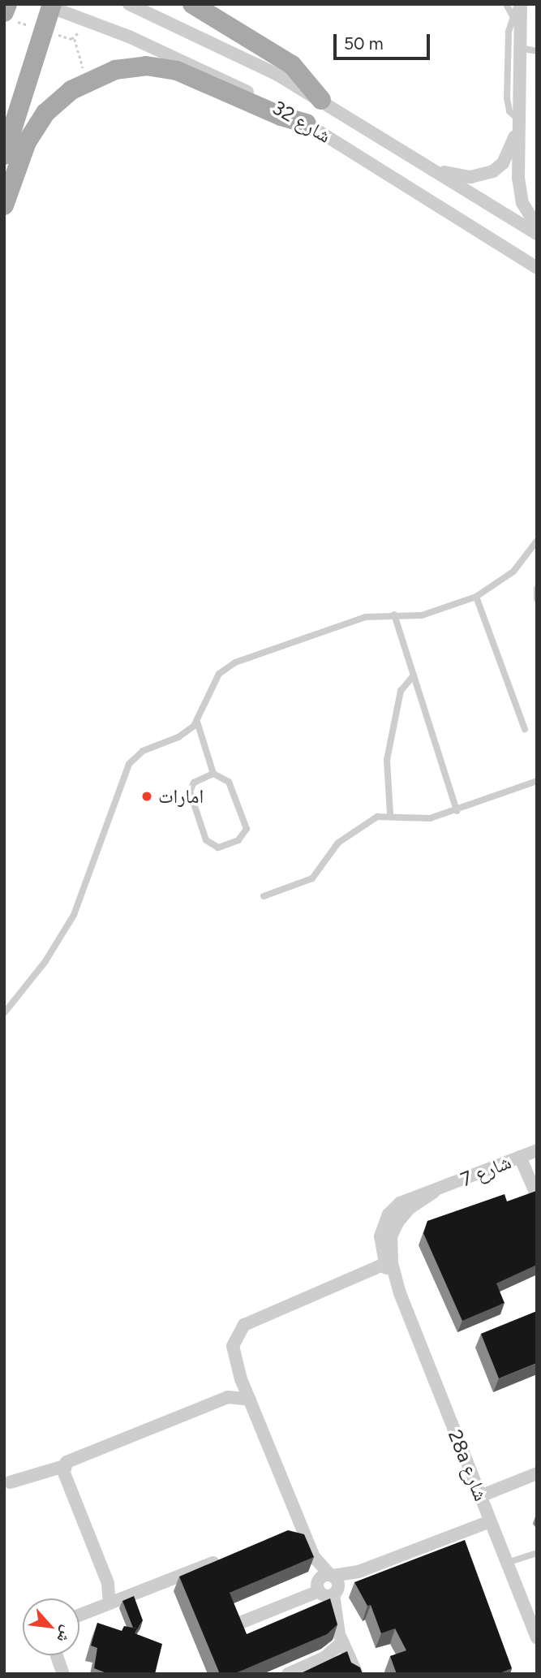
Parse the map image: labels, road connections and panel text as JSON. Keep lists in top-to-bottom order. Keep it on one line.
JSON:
{"streets":{"street":["شارع 32","شارع 7","28a شارع"]},"crossings":[["شارع 7","28a شارع"]],"places":["امارات"],"scale_bar":"50 m","north":"bottom right"}
